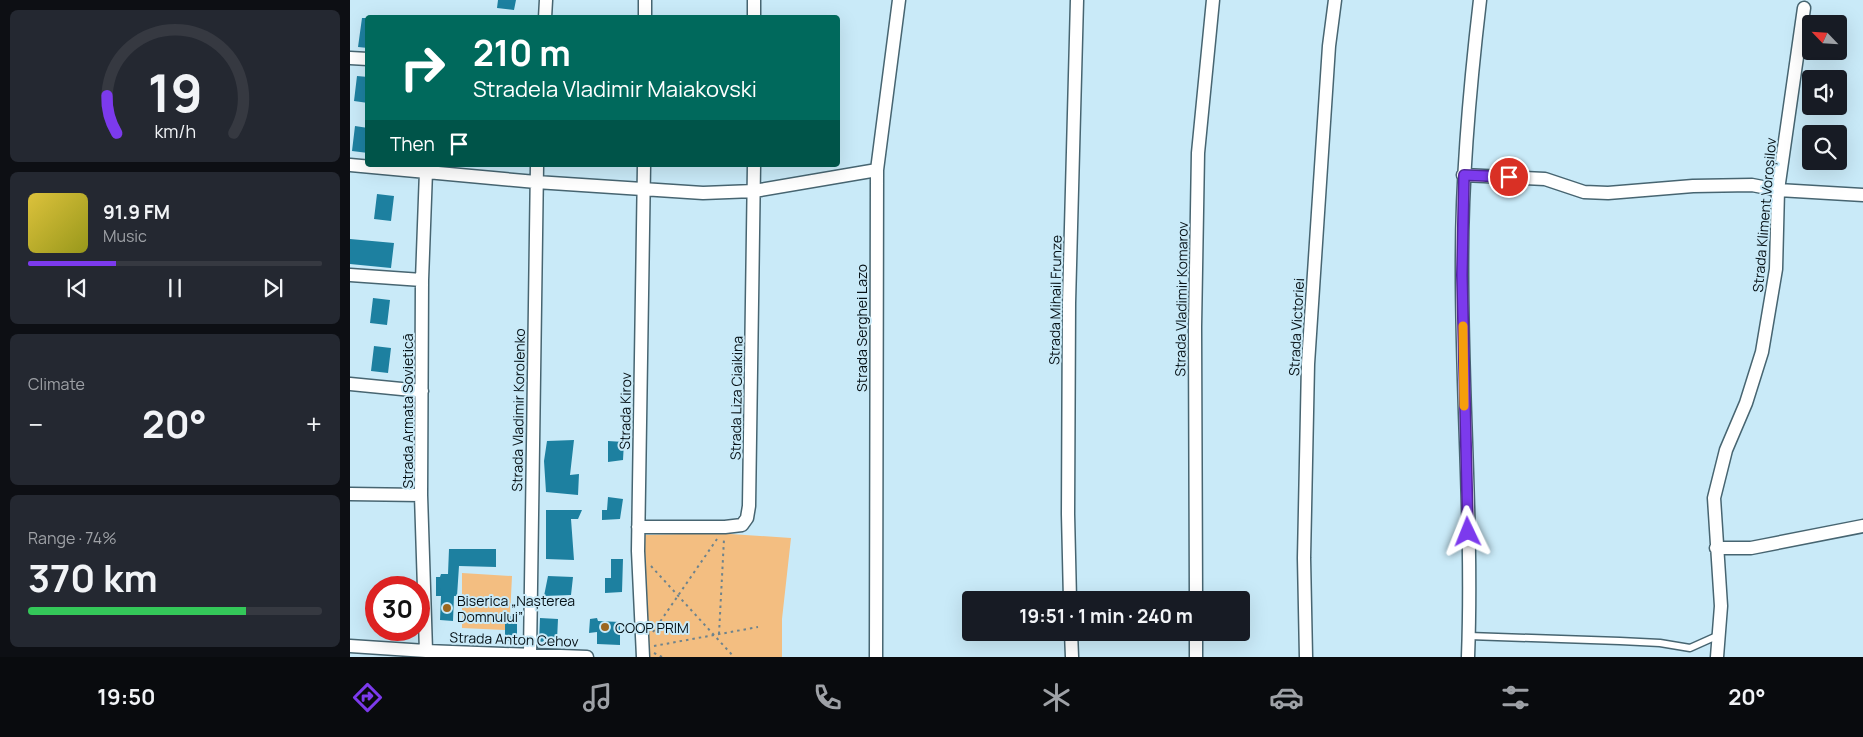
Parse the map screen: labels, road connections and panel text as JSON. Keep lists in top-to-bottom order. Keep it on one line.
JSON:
{"streets":{"street":["Strada Kliment Voroșilov","Strada Vladimir Komarov","Strada Mihail Frunze","Strada Victoriei","Strada Serghei Lazo","Strada Liza Ciaikina","Strada Vladimir Korolenko","Strada Armata Sovietică","Strada Kirov","Strada Anton Cehov"]},"crossings":[["Strada Liza Ciaikina","Strada Kirov"],["Strada Vladimir Korolenko","Strada Anton Cehov"],["Strada Armata Sovietică","Strada Anton Cehov"]],"places":["Biserica „Nașterea Domnului”","COOP PRIM"],"north":"top left","page":{"turn":["210 m","Stradela Vladimir Maiakovski"],"then":"Then","song":["91.9 FM","Music"],"tile":["Climate",["Range · 74%","370 km"]],"heat":["−","20°","+"],"limit":"30","trip":"19:51 · 1 min · 240 m","tabs":["19:50","20°"],"gauge":["19","km/h"]}}
